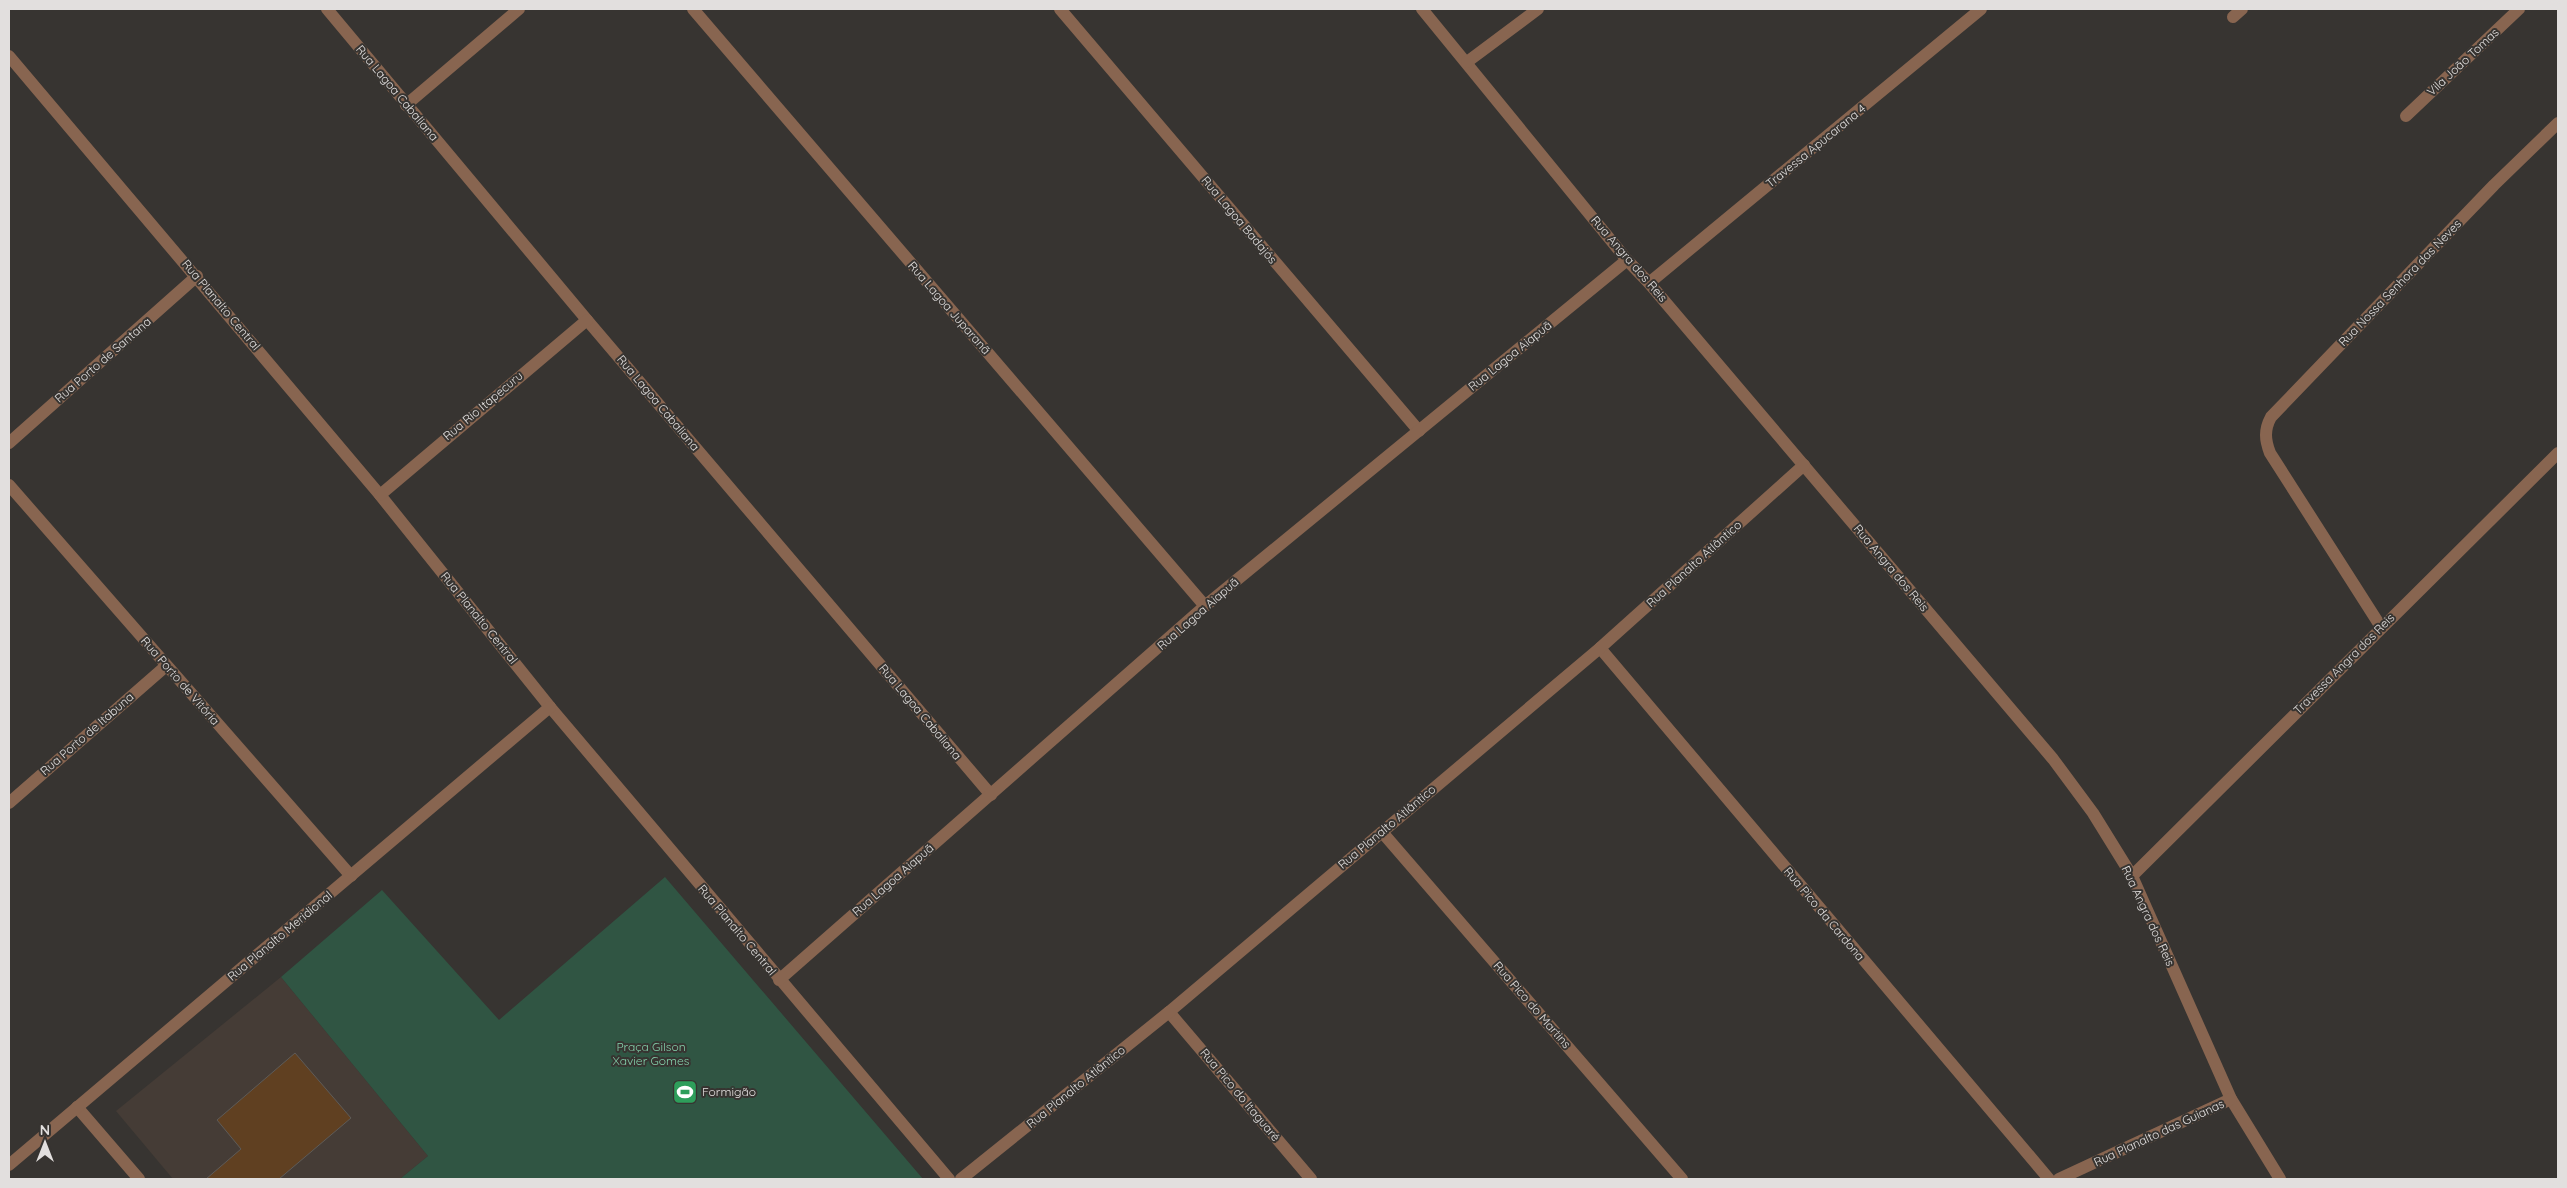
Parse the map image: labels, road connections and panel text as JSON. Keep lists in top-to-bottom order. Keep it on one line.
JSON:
{"streets":{"street":["Vila João Tomas","Rua Lagoa Cabaliana","Travessa Apucarana 4","Rua Lagoa Badajós","Rua Angra dos Reis","Rua Nossa Senhora das Neves","Rua Planalto Central","Rua Lagoa Juparanã","Rua Lagoa Aiapuã","Rua Porto de Santana","Rua Rio Itapecuru","Rua Planalto Atlântico","Travessa Angra dos Reis","Rua Porto de Vitória","Rua Porto de Itabuna","Rua Pico da Cardona","Rua Planalto Meridional","Rua Pico do Martins","Rua Pico do Itaguaré","Rua Planalto das Guianas"]},"crossings":[["Rua Lagoa Cabaliana","Rua Lagoa Aiapuã"],["Rua Lagoa Cabaliana","Rua Rio Itapecuru"],["Travessa Apucarana 4","Rua Angra dos Reis"],["Rua Lagoa Badajós","Rua Lagoa Aiapuã"],["Rua Angra dos Reis","Rua Lagoa Aiapuã"],["Rua Angra dos Reis","Rua Planalto Atlântico"],["Rua Angra dos Reis","Travessa Angra dos Reis"],["Rua Angra dos Reis","Rua Planalto das Guianas"],["Rua Nossa Senhora das Neves","Travessa Angra dos Reis"],["Rua Planalto Central","Rua Lagoa Aiapuã"],["Rua Planalto Central","Rua Porto de Santana"],["Rua Planalto Central","Rua Rio Itapecuru"],["Rua Planalto Central","Rua Planalto Meridional"],["Rua Lagoa Juparanã","Rua Lagoa Aiapuã"],["Rua Planalto Atlântico","Rua Pico da Cardona"],["Rua Planalto Atlântico","Rua Pico do Martins"],["Rua Planalto Atlântico","Rua Pico do Itaguaré"],["Rua Porto de Vitória","Rua Porto de Itabuna"],["Rua Porto de Vitória","Rua Planalto Meridional"]],"parks":["Praça Gilson Xavier Gomes"],"places":{"sports":["Formigão"]},"north":"top"}
